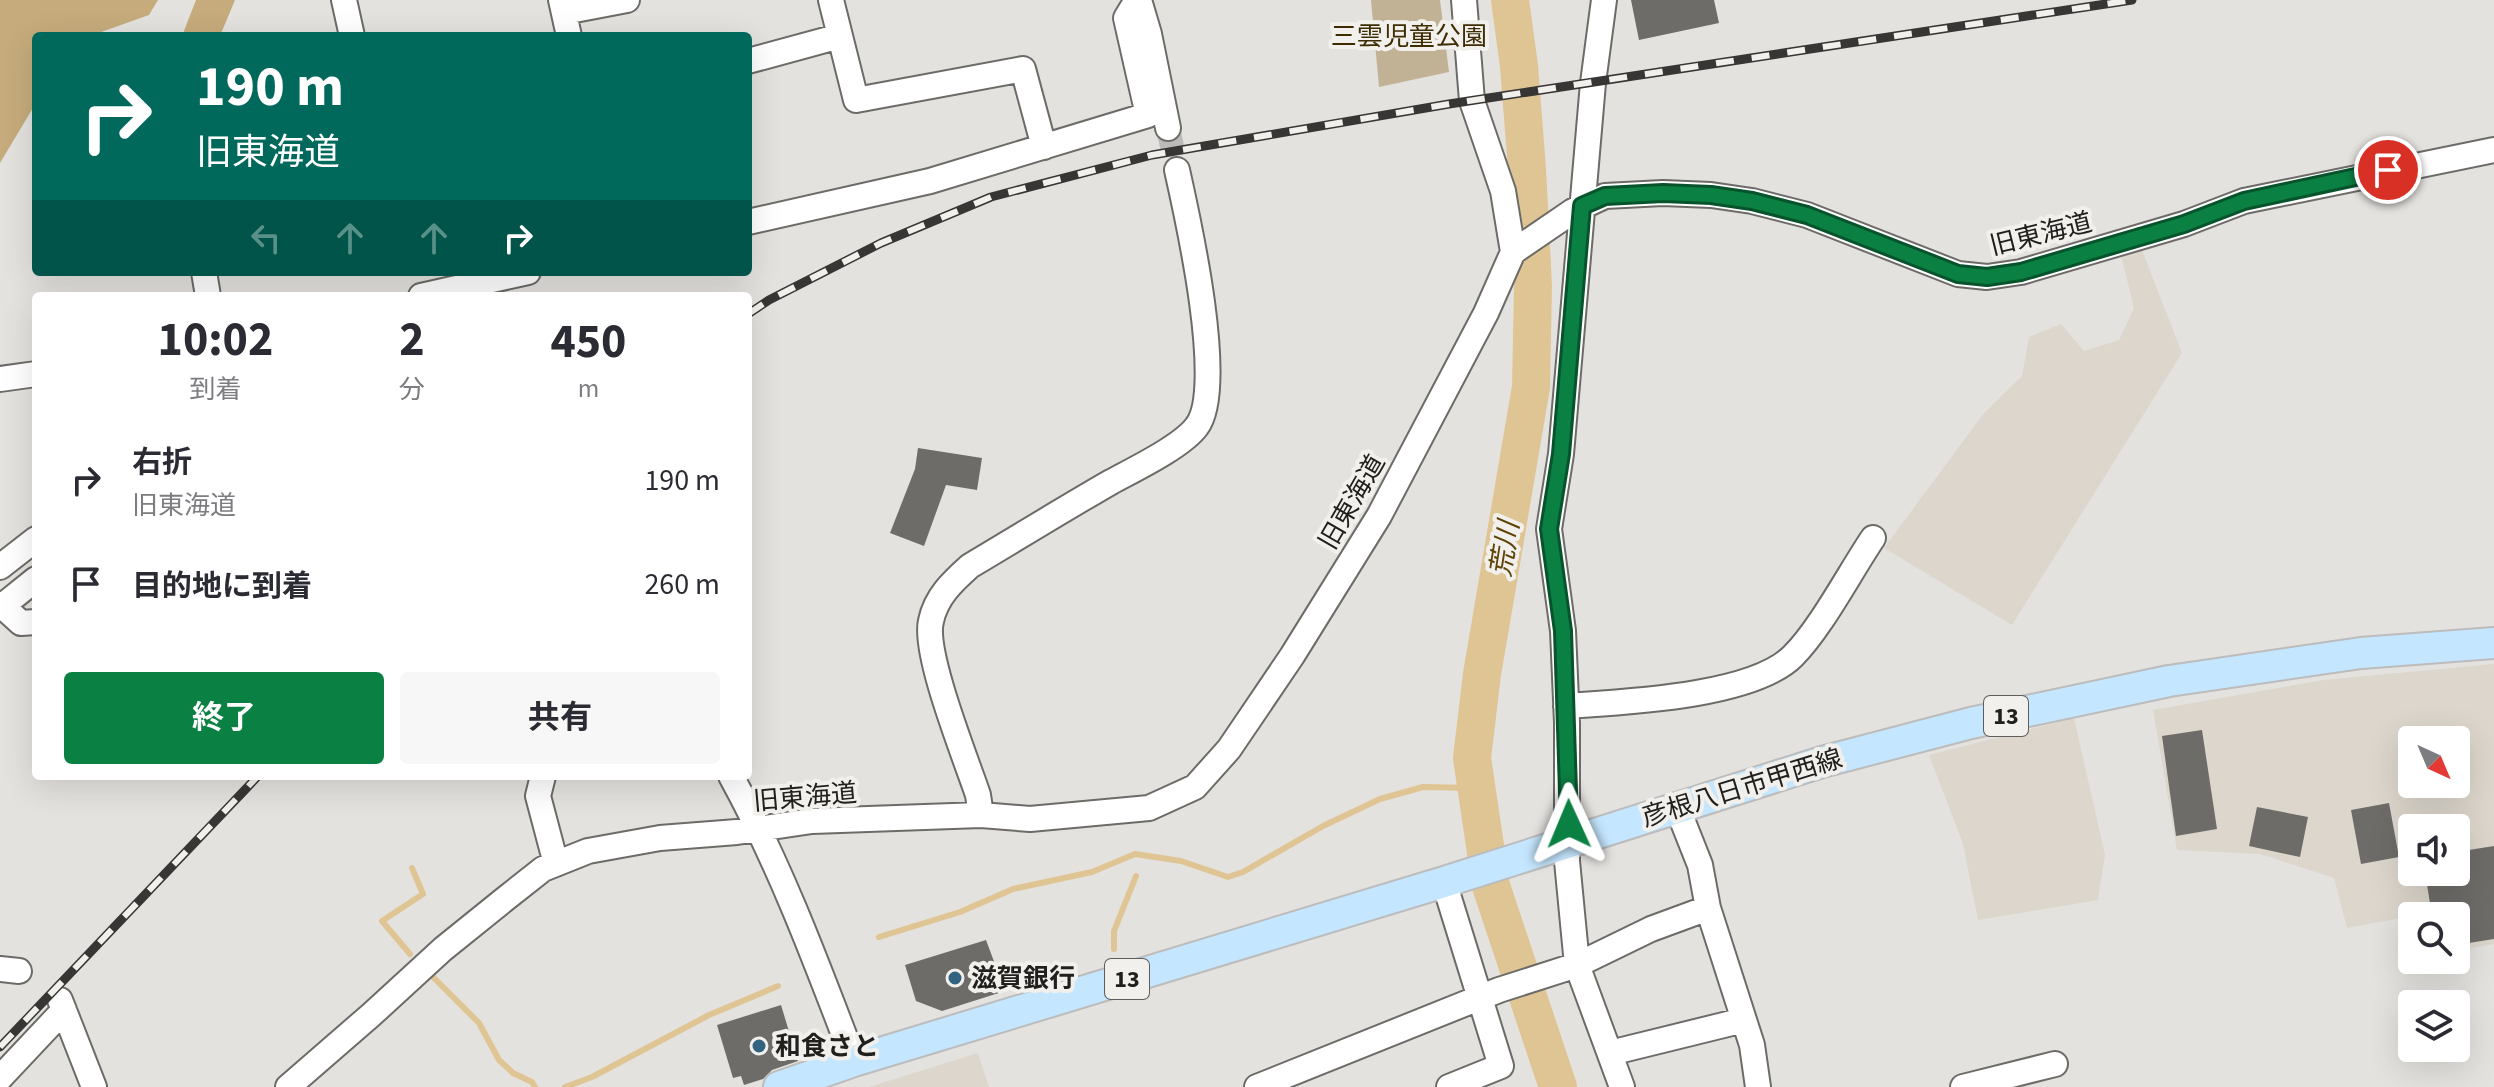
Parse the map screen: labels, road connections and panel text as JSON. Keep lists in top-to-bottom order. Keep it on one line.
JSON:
{"streets":{"main road":["13","彦根八日市甲西線"],"street":["旧東海道"]},"water":["荒川"],"parks":["三雲児童公園"],"places":["滋賀銀行","和食さと"],"north":"bottom right","page":{"turn":["190 m","旧東海道"],"eta":["10:02","到着","2","分","450","m"],"list":[{"name":"右折","note":"旧東海道","value":"190 m"},{"name":"目的地に到着","value":"260 m"}],"buttons":["終了","共有"]}}
